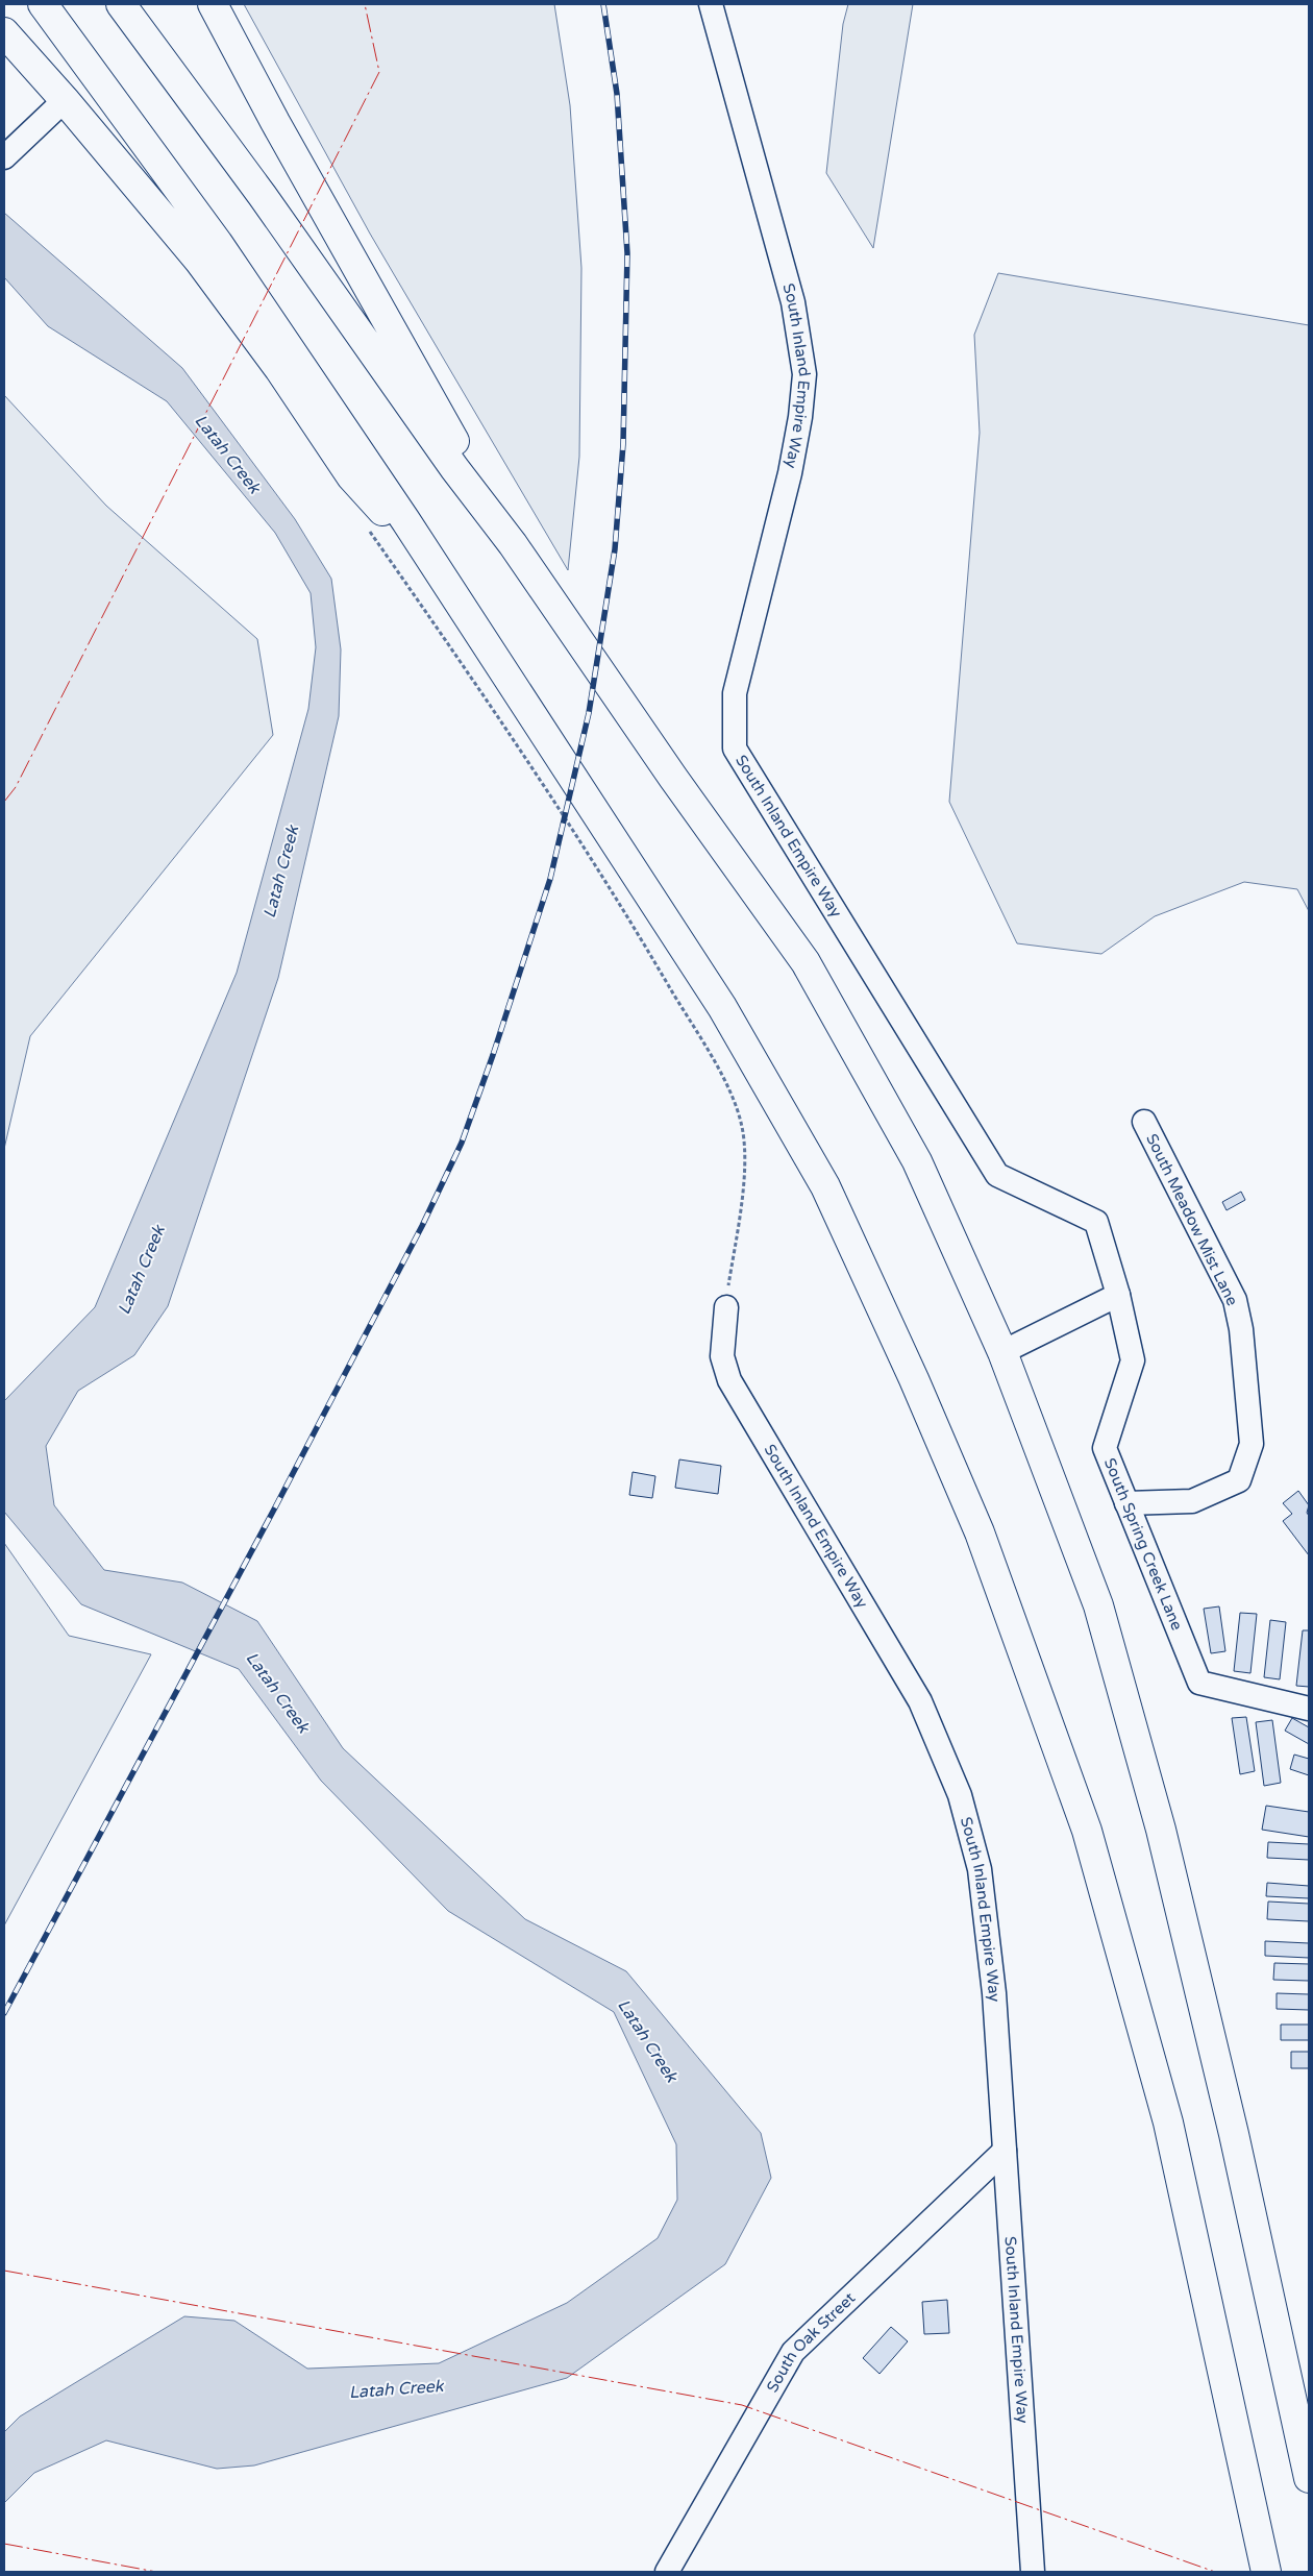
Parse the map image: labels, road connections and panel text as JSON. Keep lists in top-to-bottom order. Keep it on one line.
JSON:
{"streets":{"street":["South Inland Empire Way","South Meadow Mist Lane","South Spring Creek Lane","South Oak Street"]},"crossings":[["South Inland Empire Way","South Spring Creek Lane"],["South Inland Empire Way","South Oak Street"],["South Meadow Mist Lane","South Spring Creek Lane"]],"water":["Latah Creek"]}
